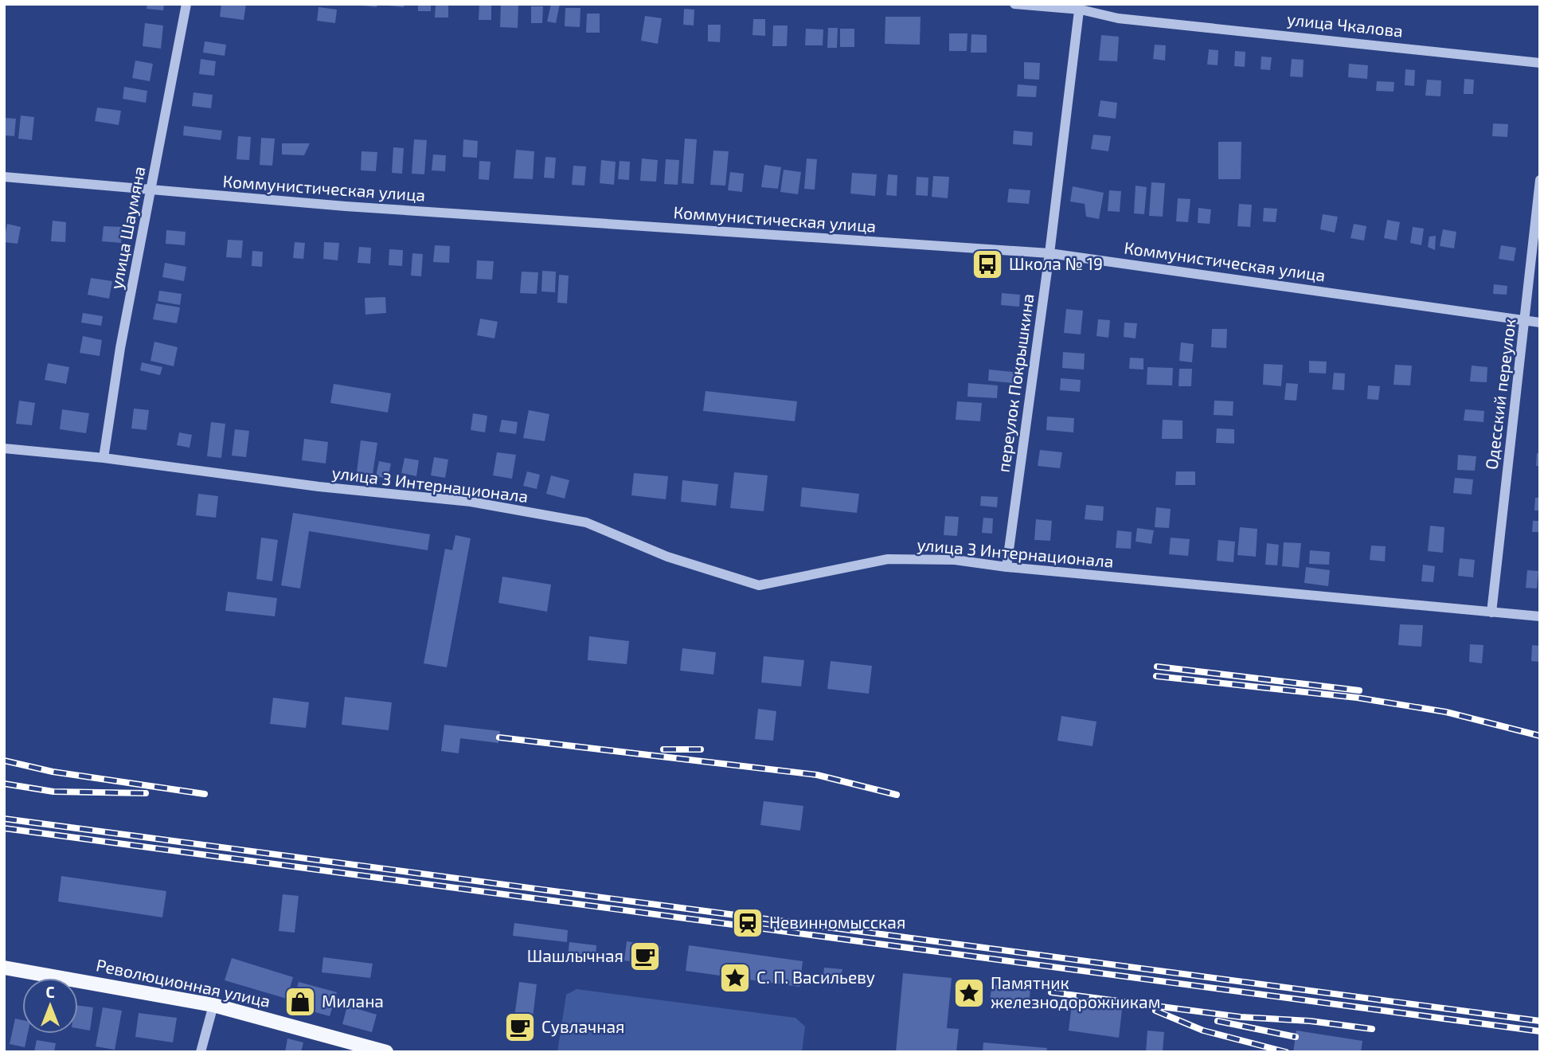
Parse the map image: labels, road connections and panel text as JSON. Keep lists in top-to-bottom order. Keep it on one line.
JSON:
{"streets":{"main road":["Революционная улица"],"street":["улица Чкалова","Коммунистическая улица","улица Шаумяна","переулок Покрышкина","Одесский переулок","улица 3 Интернационала"]},"crossings":[["улица Чкалова","переулок Покрышкина"],["Коммунистическая улица","улица Шаумяна"],["Коммунистическая улица","переулок Покрышкина"],["Коммунистическая улица","Одесский переулок"],["улица Шаумяна","улица 3 Интернационала"],["переулок Покрышкина","улица 3 Интернационала"],["Одесский переулок","улица 3 Интернационала"]],"places":{"bus stop":["Школа № 19"],"station":["Невинномысская"],"cafe":["Шашлычная","Сувлачная"],"place":["С. П. Васильеву","Памятник железнодорожникам"],"shop":["Милана"]},"north":"top"}
